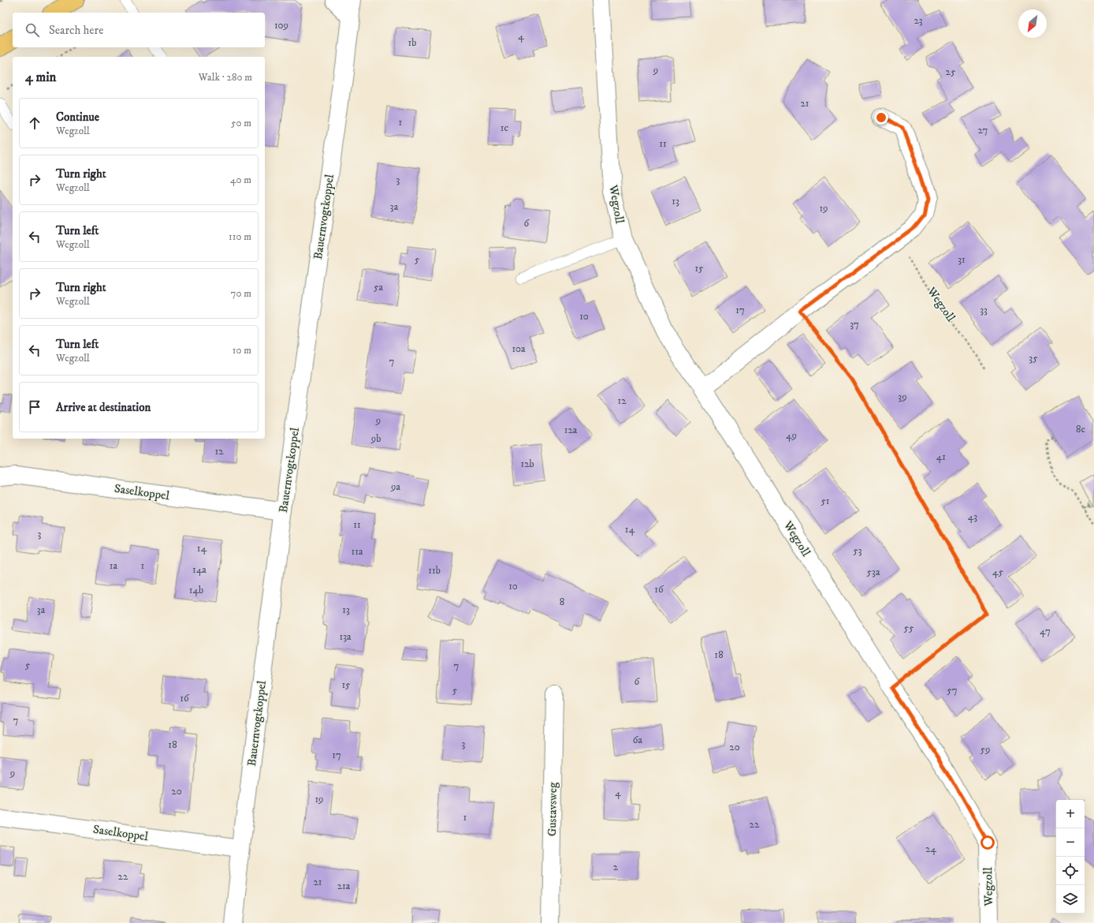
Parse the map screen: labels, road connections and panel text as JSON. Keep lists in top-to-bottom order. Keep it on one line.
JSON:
{"streets":{"street":["Wegzoll","Bauernvogtkoppel","Saselkoppel","Gustavsweg"]},"crossings":[["Bauernvogtkoppel","Saselkoppel"]],"house_numbers":["23","109","4","1b","9","25","21","1","1c","27","11","3","13","3a","19","6","5","31","15","5a","17","33","10","37","10a","35","7","39","12","9","8e","12a","49","9b","12","41","12b","9a","51","43","11","14","3","14","53","11a","1a","1","14a","11b","53a","45","10","16","14b","8","3a","13","55","47","13a","18","5","7","6","15","5","57","16","7","6a","3","18","20","59","17","9","20","4","19","1","22","24","2","22","21","21a"],"north":"bottom left","page":{"search":"Search here","heading":["4 min","Walk · 280 m"],"list":[["Continue","Wegzoll","50 m"],["Turn right","Wegzoll","40 m"],["Turn left","Wegzoll","110 m"],["Turn right","Wegzoll","70 m"],["Turn left","Wegzoll","10 m"],"Arrive at destination"],"map_buttons":["+","−"]}}
